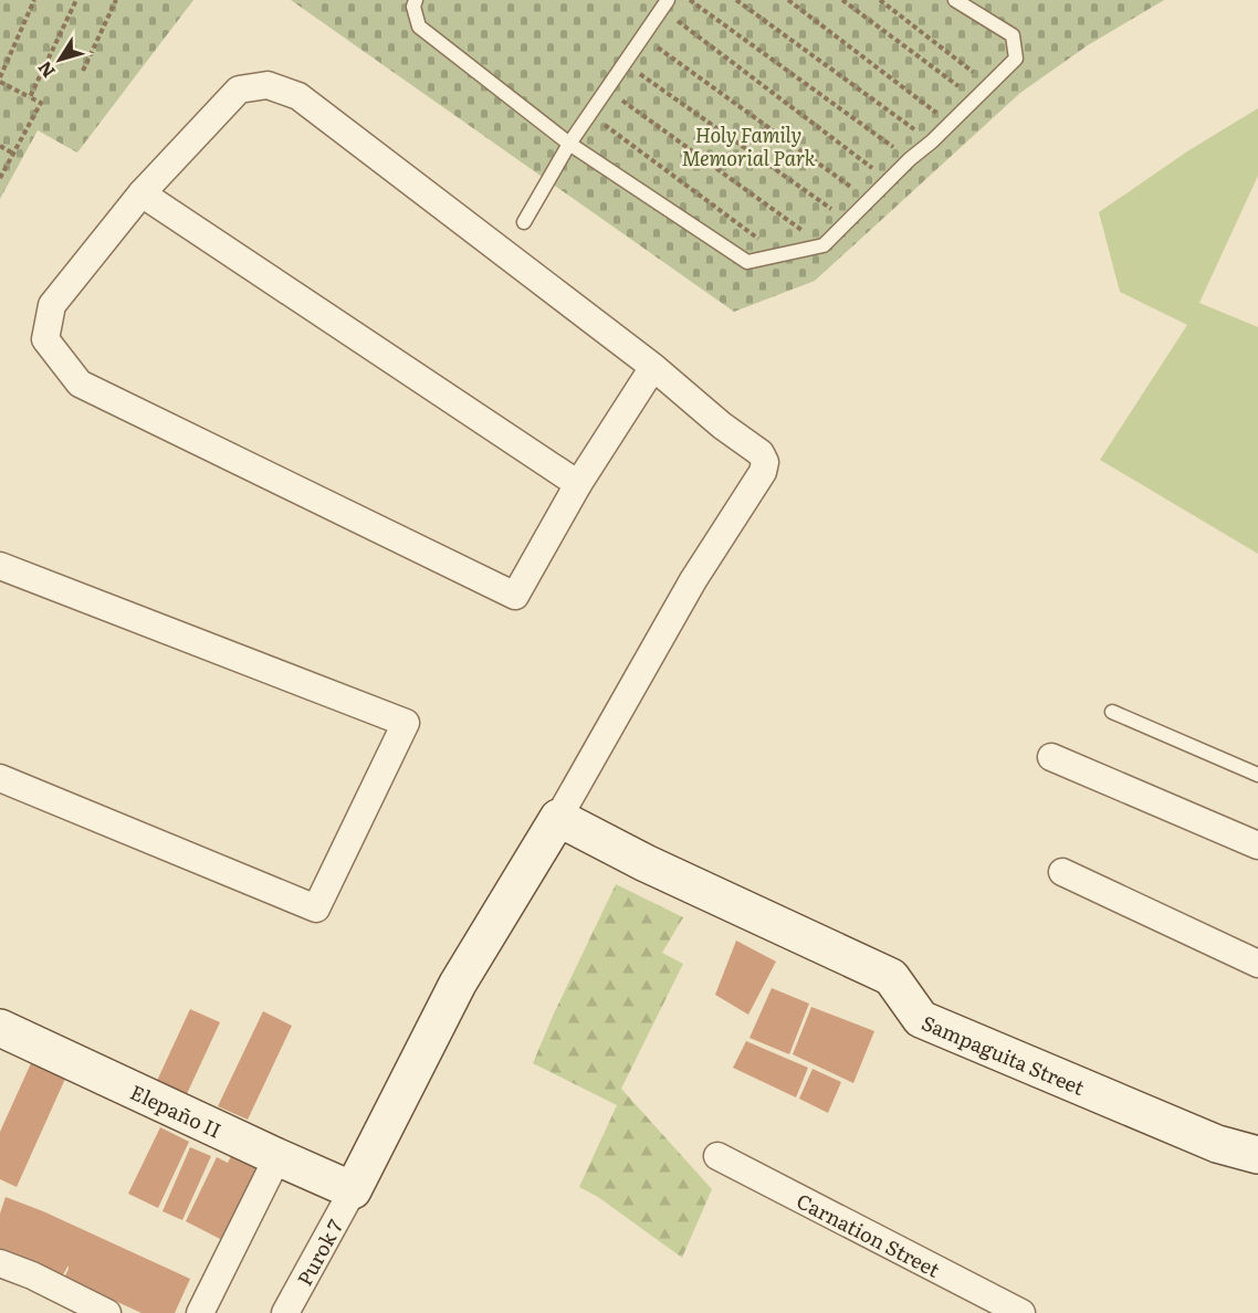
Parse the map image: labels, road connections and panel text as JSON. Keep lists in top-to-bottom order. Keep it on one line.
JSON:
{"streets":{"street":["Sampaguita Street","Elepaño II","Carnation Street","Purok 7"]},"crossings":[["Elepaño II","Purok 7"]],"parks":["Holy Family Memorial Park"],"north":"bottom left"}
